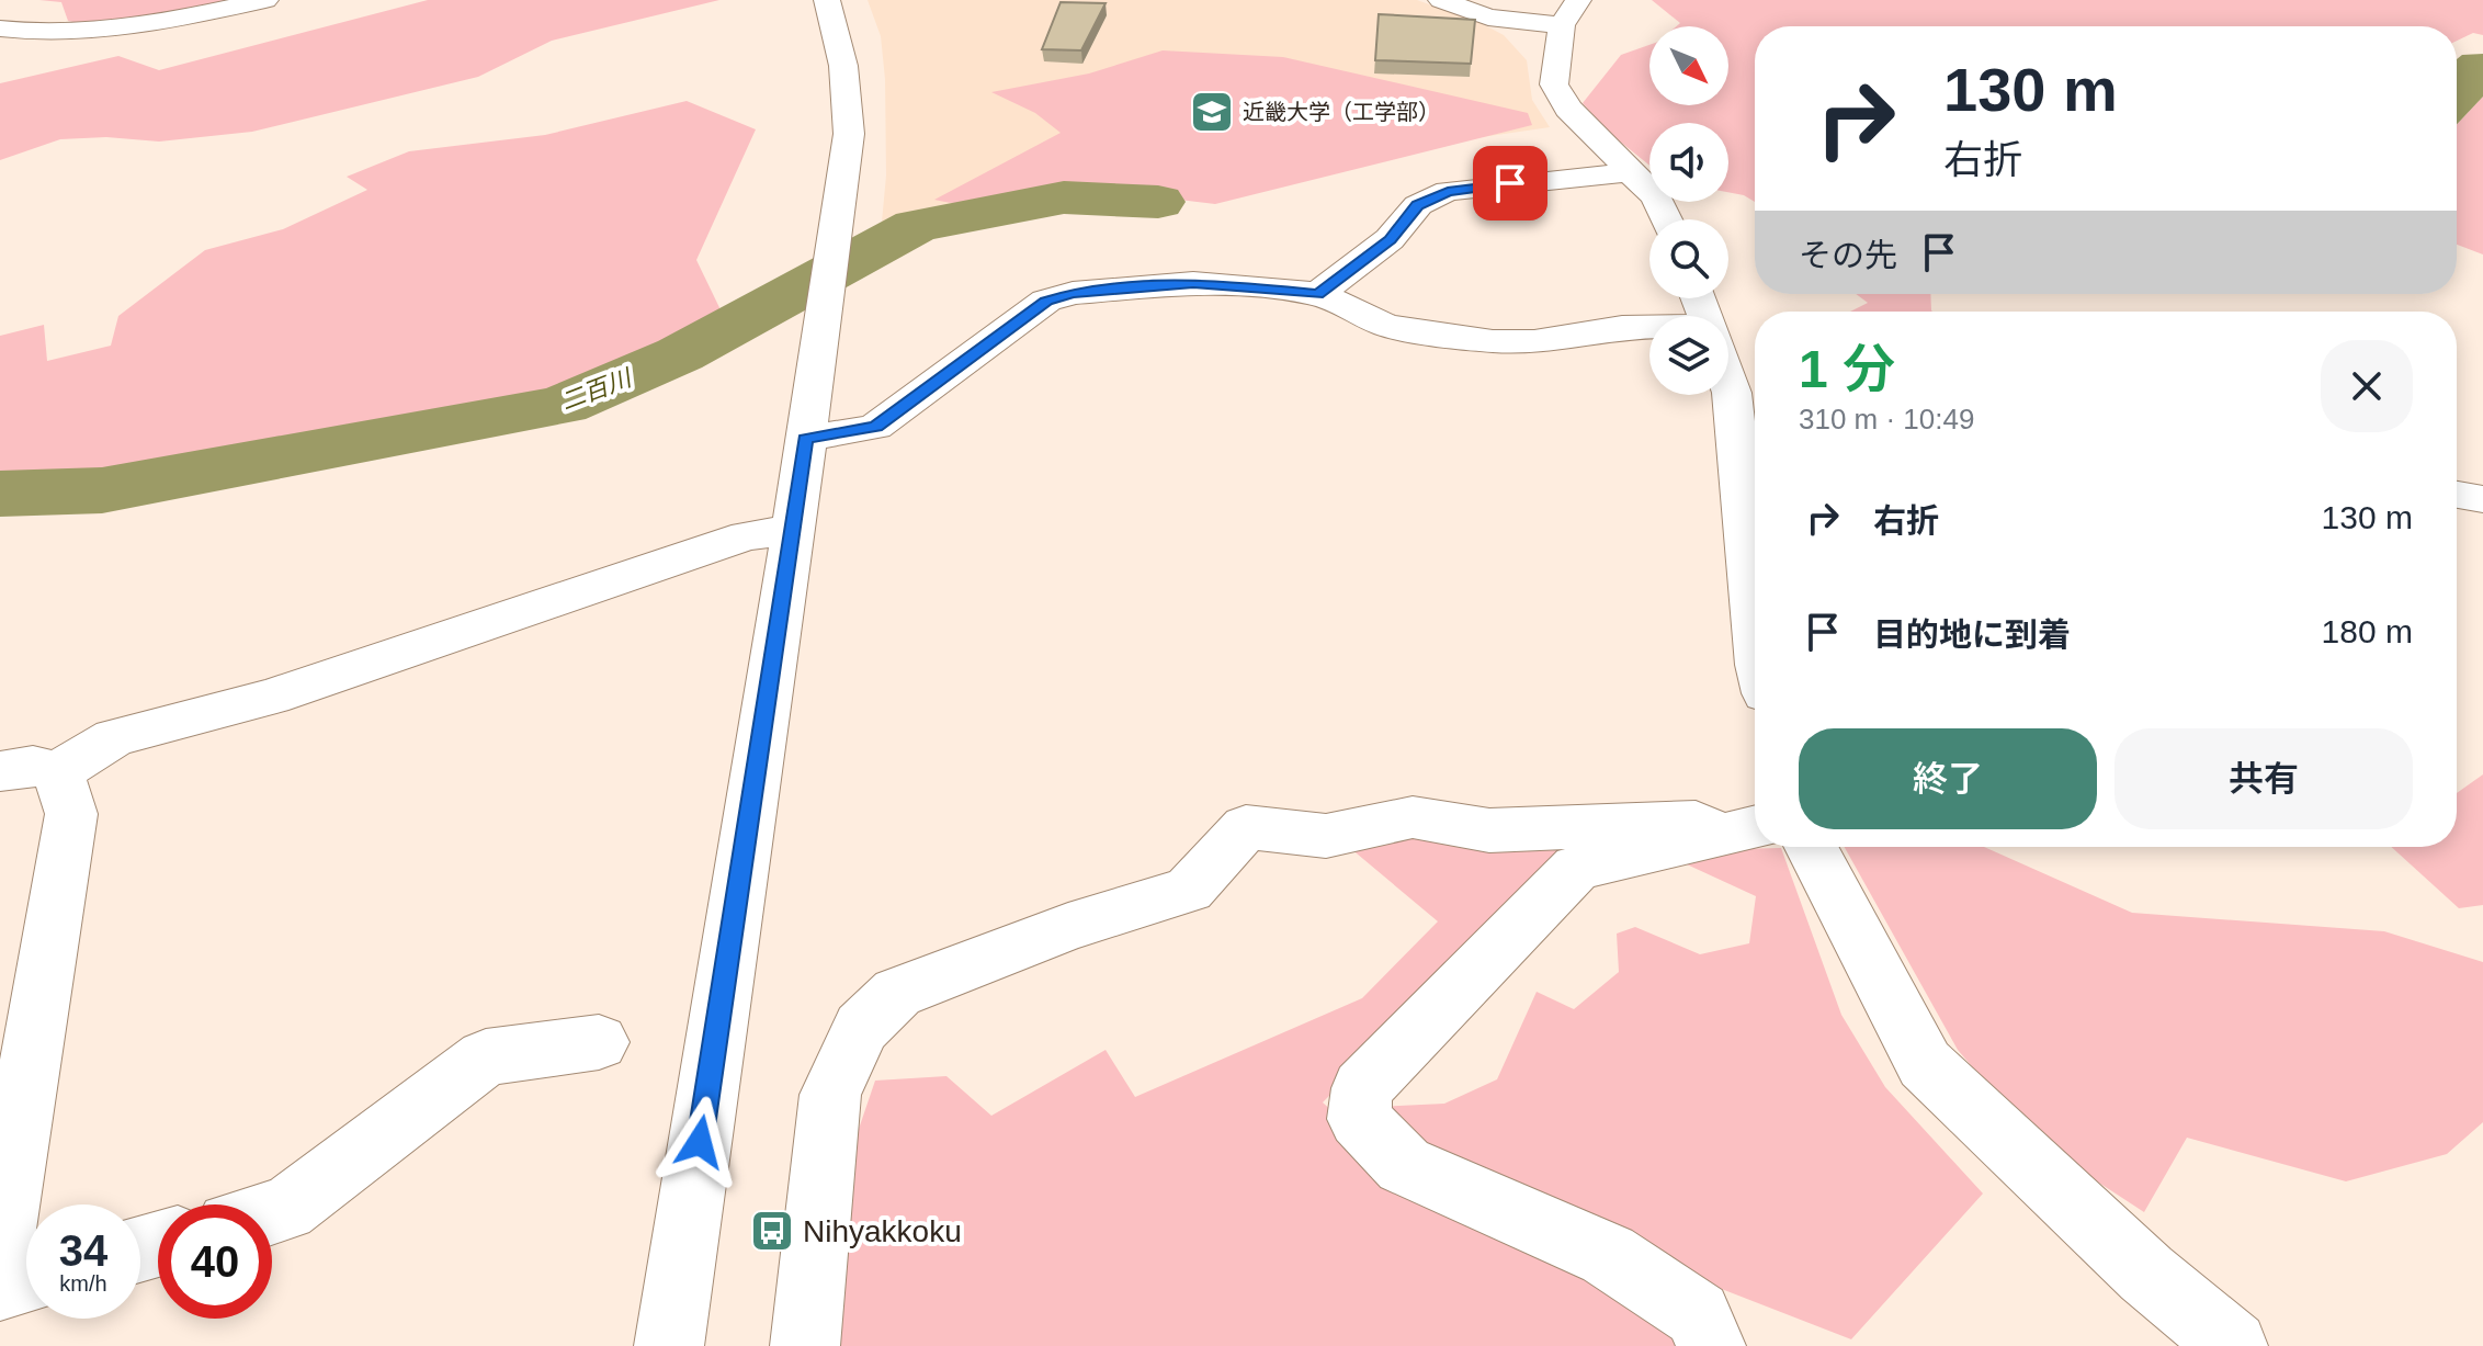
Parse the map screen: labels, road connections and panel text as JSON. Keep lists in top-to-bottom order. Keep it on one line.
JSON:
{"water":["二百川"],"places":{"school or university":["近畿大学（工学部）"],"bus stop":["Nihyakkoku"]},"north":"bottom right","page":{"turn":["130 m","右折"],"then":"その先","heading":["1 分","310 m · 10:49"],"list":[{"name":"右折","value":"130 m"},{"name":"目的地に到着","value":"180 m"}],"buttons":["終了","共有"],"speed":"34 km/h","limit":"40"}}
